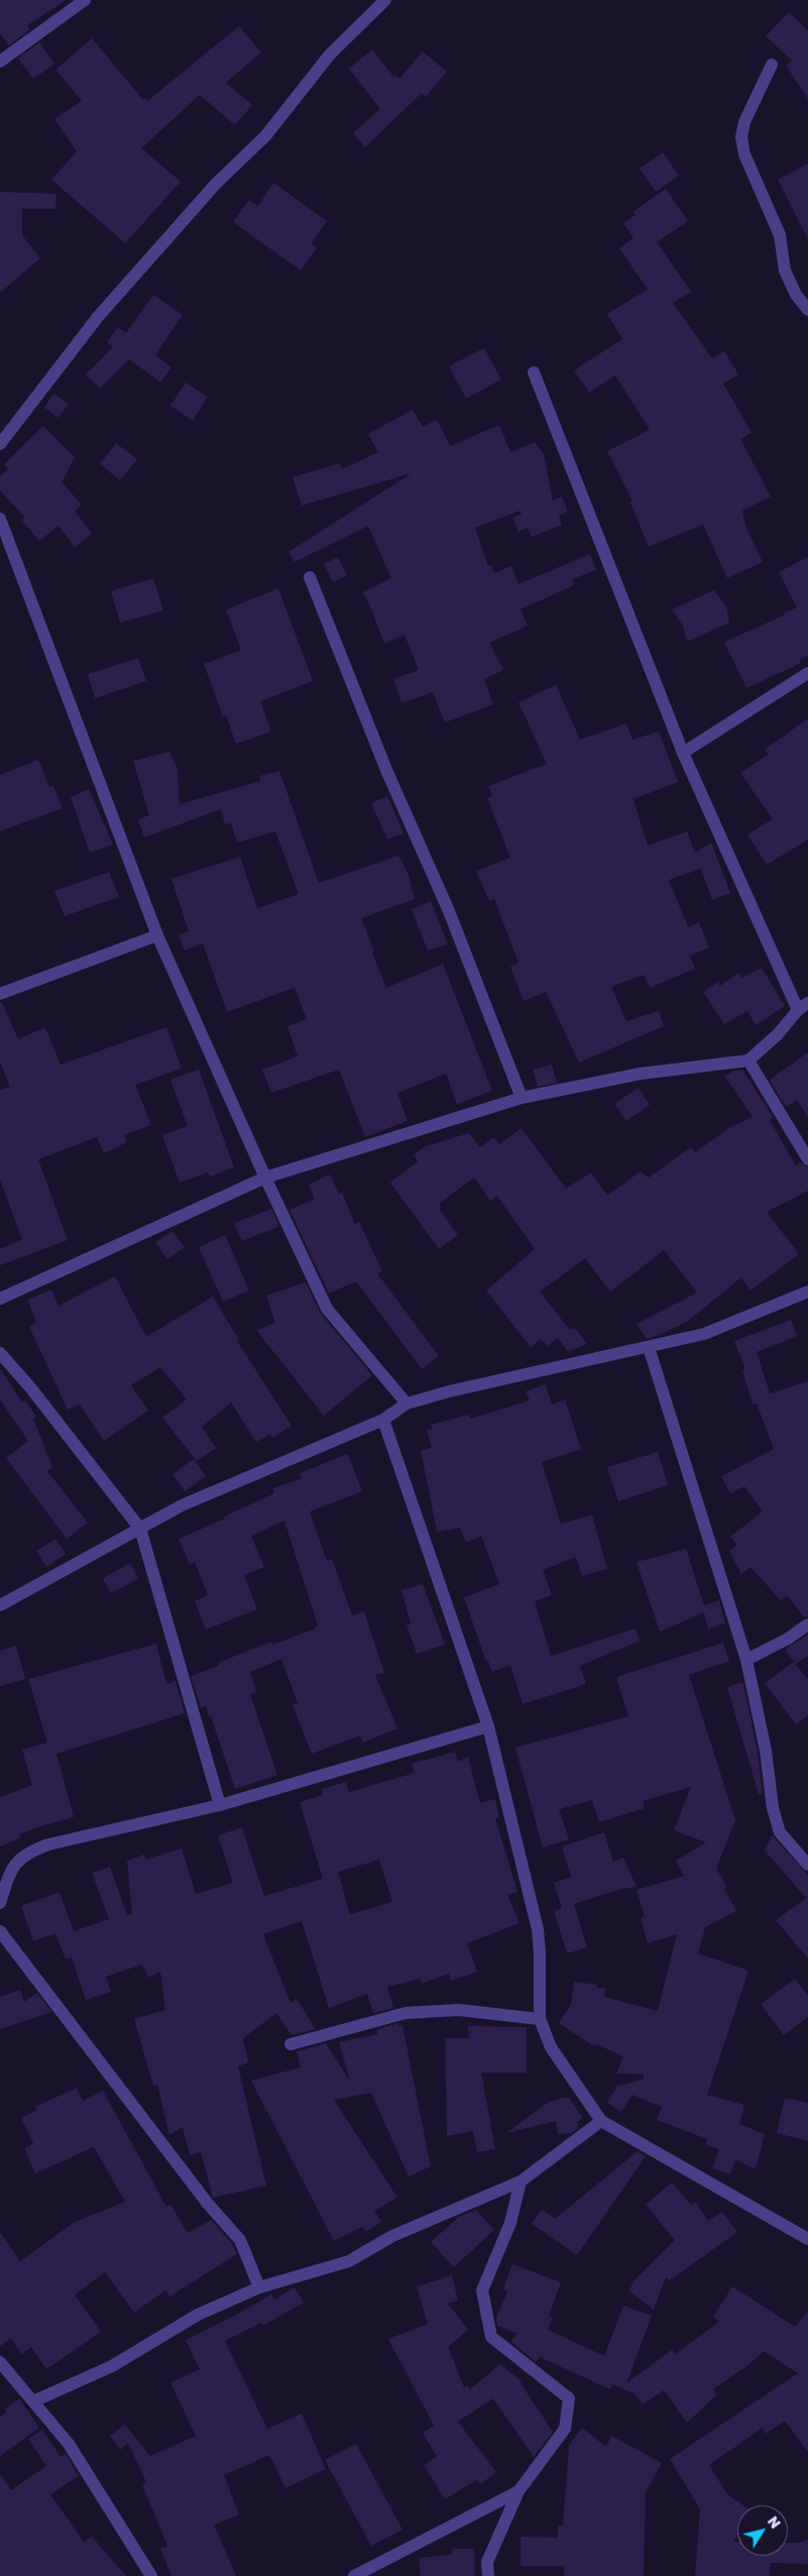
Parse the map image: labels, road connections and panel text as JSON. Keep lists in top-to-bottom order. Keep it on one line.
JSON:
{"north":"top right"}
